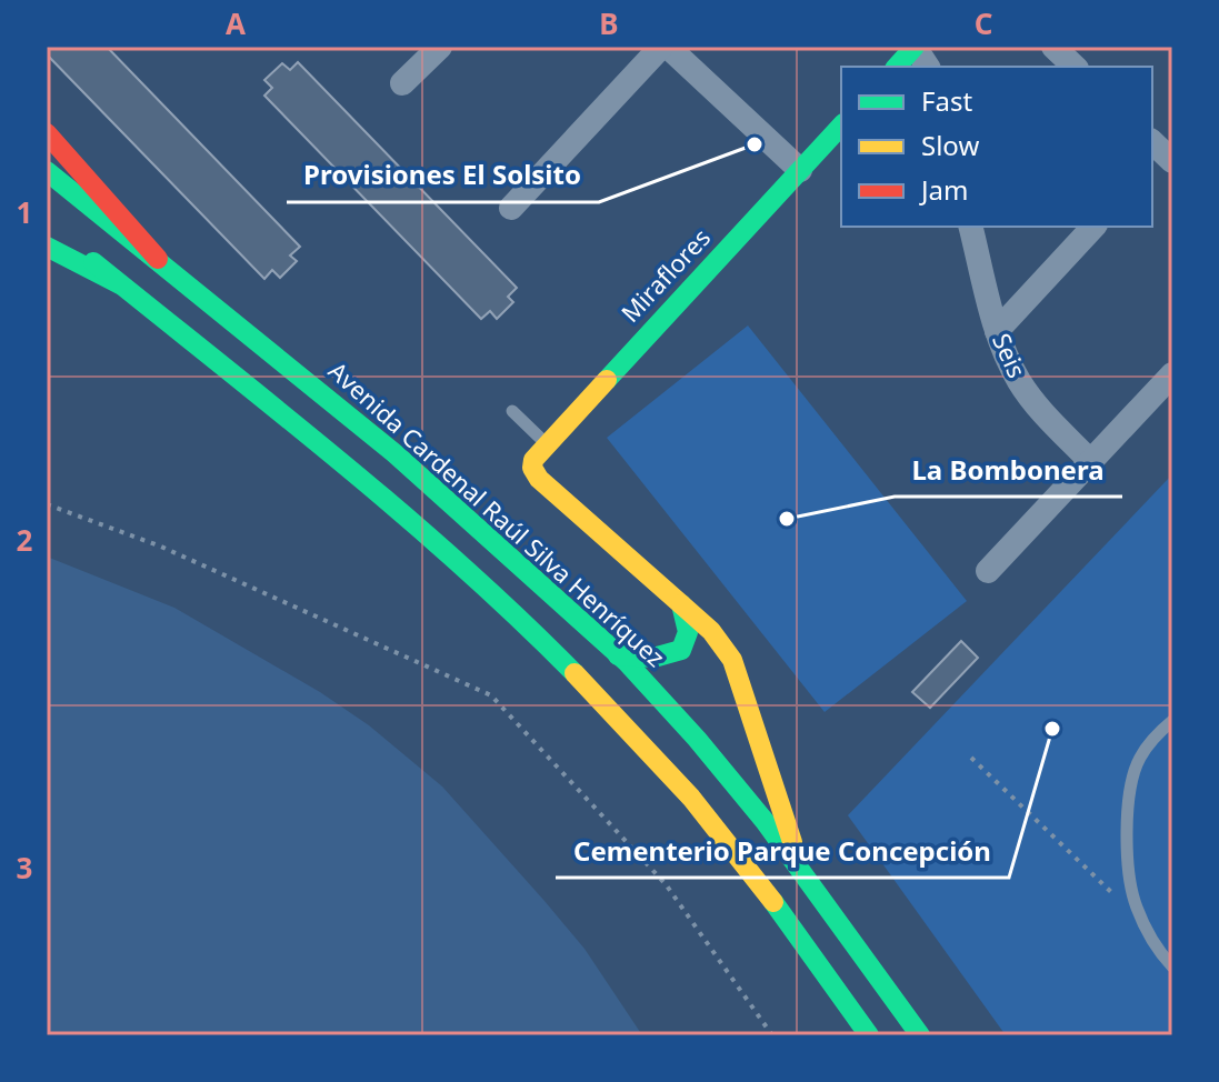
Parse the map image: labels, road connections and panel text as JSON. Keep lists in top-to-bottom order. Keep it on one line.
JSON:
{"streets":{"main road":["Miraflores","Avenida Cardenal Raúl Silva Henríquez"],"street":["Seis"]},"places":["Provisiones El Solsito","La Bombonera","Cementerio Parque Concepción"],"legend":["Fast","Slow","Jam"],"grid":{"columns":["A","B","C"],"rows":["1","2","3"]}}
